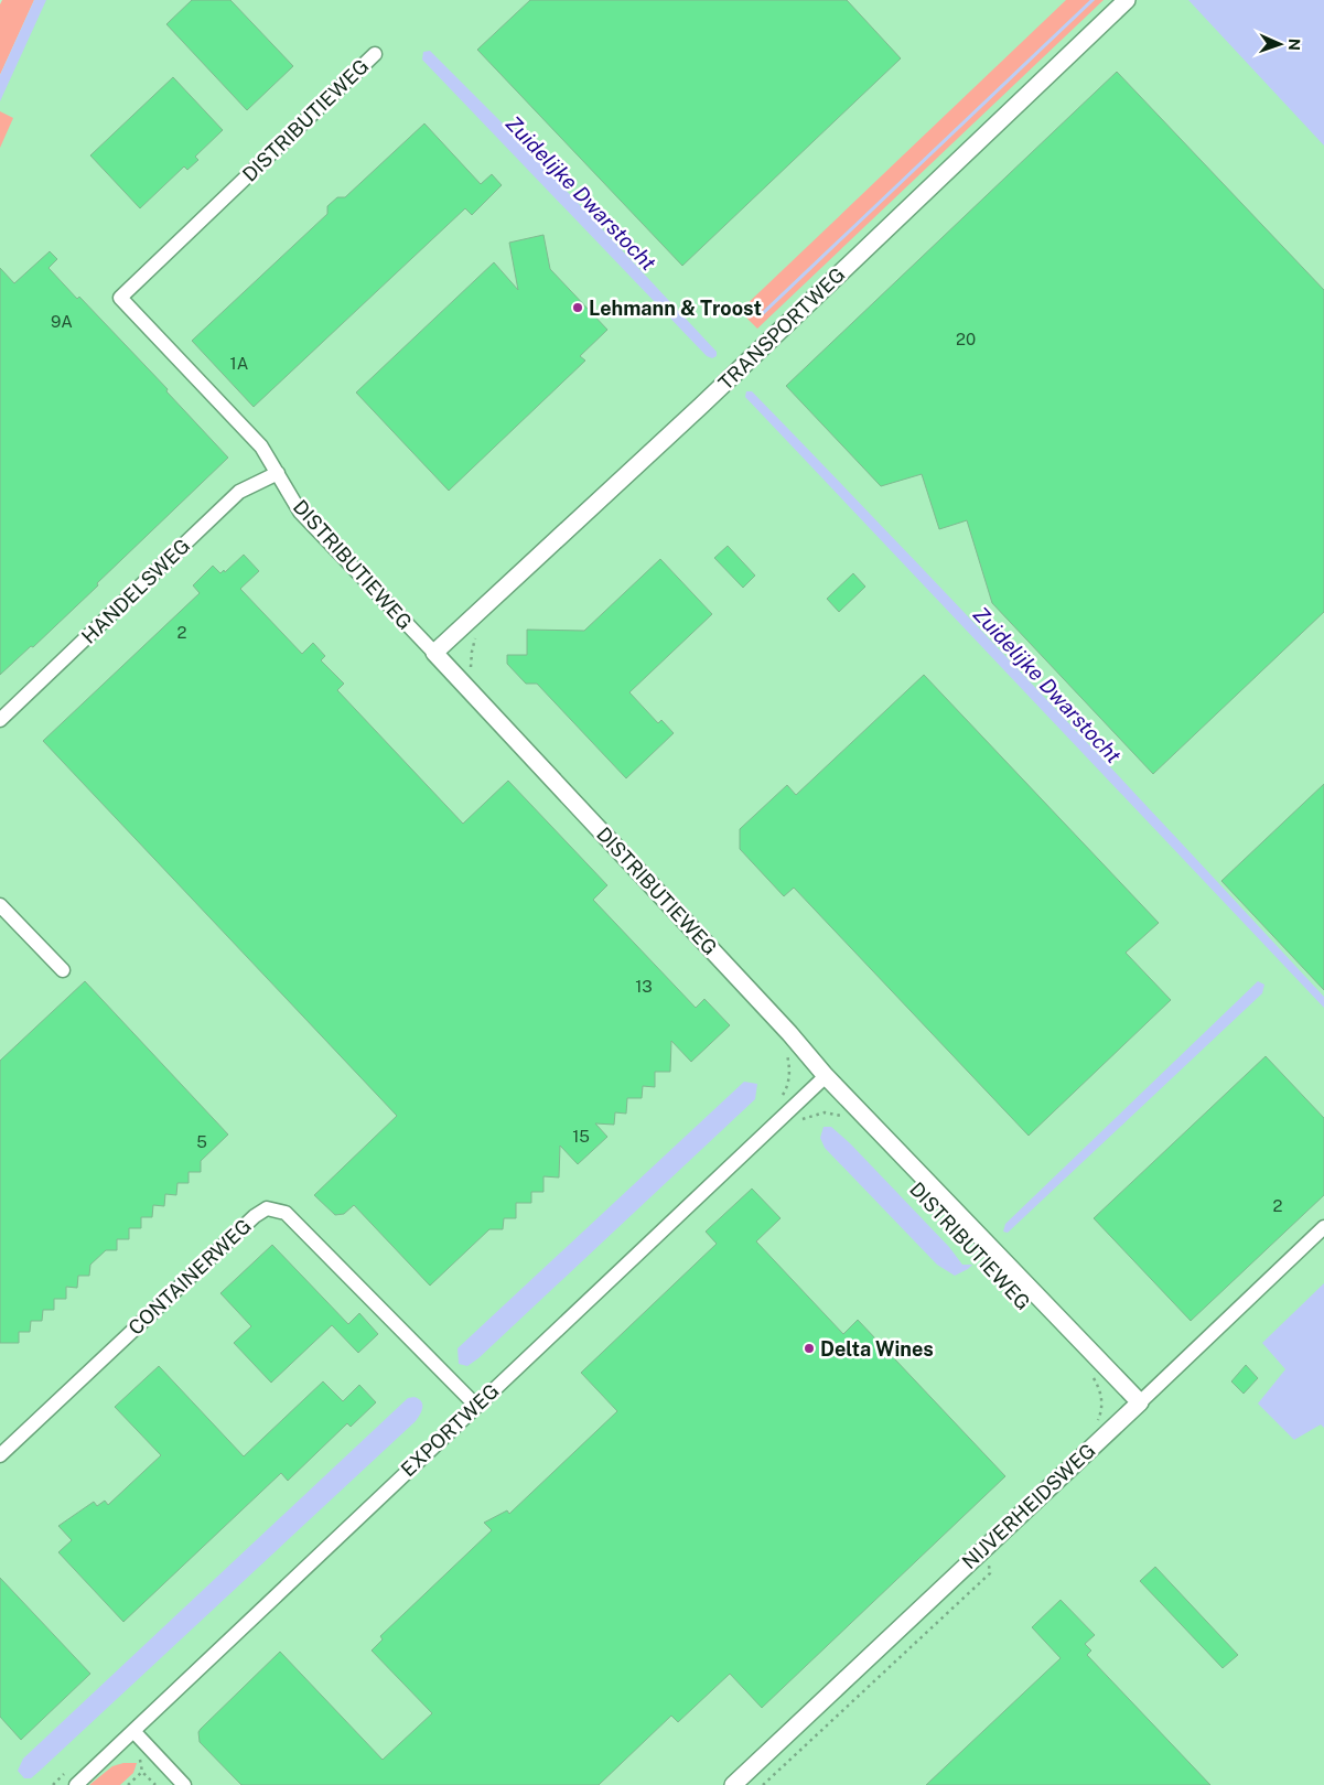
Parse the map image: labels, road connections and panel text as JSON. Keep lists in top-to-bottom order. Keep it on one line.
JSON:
{"streets":{"street":["DISTRIBUTIEWEG","TRANSPORTWEG","HANDELSWEG","CONTAINERWEG","EXPORTWEG","NIJVERHEIDSWEG"]},"crossings":[["DISTRIBUTIEWEG","TRANSPORTWEG"],["DISTRIBUTIEWEG","HANDELSWEG"],["DISTRIBUTIEWEG","EXPORTWEG"],["DISTRIBUTIEWEG","NIJVERHEIDSWEG"],["CONTAINERWEG","EXPORTWEG"]],"water":["Zuidelijke Dwarstocht"],"places":["Lehmann & Troost","Delta Wines"],"house_numbers":["9A","20","1A","2","13","15","5","2"],"north":"right"}
